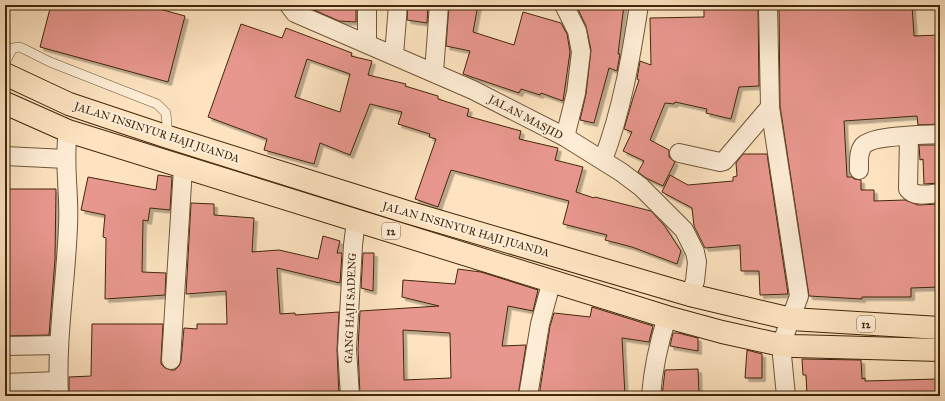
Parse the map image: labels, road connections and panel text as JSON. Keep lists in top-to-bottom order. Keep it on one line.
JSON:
{"streets":{"highway":["JALAN INSINYUR HAJI JUANDA","12"],"street":["JALAN MASJID","GANG HAJI SADENG"]},"crossings":[["JALAN MASJID","JALAN INSINYUR HAJI JUANDA"],["JALAN INSINYUR HAJI JUANDA","GANG HAJI SADENG"]]}
